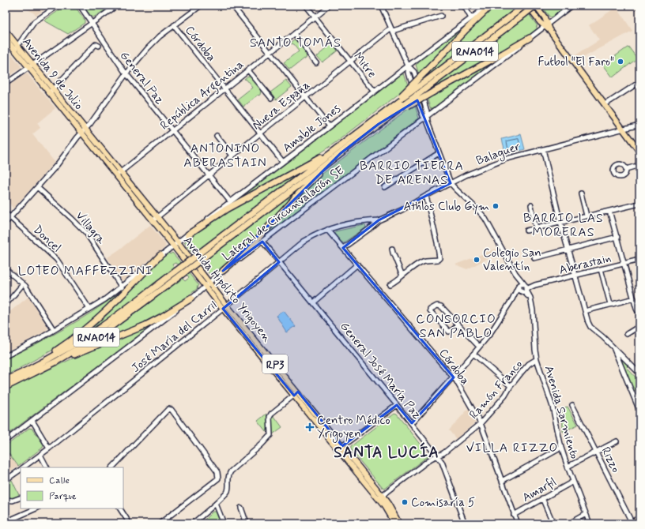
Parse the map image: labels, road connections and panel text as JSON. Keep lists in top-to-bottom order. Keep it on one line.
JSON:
{"streets":{"highway":["RNA014"],"main road":["Avenida 9 de Julio","Avenida Hipólito Yrigoyen","RP3"],"street":["Córdoba","Mitre","General Paz","República Argentina","Nueva España","Amable Jones","Balaguer","Lateral de Circunvalación SE","Villagra","Doncel","Aberastain","José María del Carril","General José María Paz","Ramón Franco","Avenida Sarmiento","Rizzo","Amarfil"]},"crossings":[["Córdoba","República Argentina"],["Córdoba","Nueva España"],["Córdoba","Amable Jones"],["Córdoba","Balaguer"],["Córdoba","José María del Carril"],["Córdoba","Ramón Franco"],["Córdoba","Amarfil"],["Mitre","República Argentina"],["Mitre","Nueva España"],["Mitre","Amable Jones"],["Avenida 9 de Julio","Avenida Hipólito Yrigoyen"],["General Paz","República Argentina"],["General Paz","Nueva España"],["General Paz","Amable Jones"],["República Argentina","Avenida Hipólito Yrigoyen"],["Nueva España","Avenida Hipólito Yrigoyen"],["Amable Jones","Villagra"],["Amable Jones","Doncel"],["Amable Jones","Avenida Hipólito Yrigoyen"],["Balaguer","José María del Carril"],["Balaguer","Avenida Sarmiento"],["Lateral de Circunvalación SE","Avenida Hipólito Yrigoyen"],["Lateral de Circunvalación SE","General José María Paz"],["Lateral de Circunvalación SE","Avenida Sarmiento"],["Aberastain","Avenida Sarmiento"],["Avenida Hipólito Yrigoyen","José María del Carril"],["Avenida Hipólito Yrigoyen","Ramón Franco"],["José María del Carril","General José María Paz"],["General José María Paz","Ramón Franco"],["Ramón Franco","Avenida Sarmiento"],["Avenida Sarmiento","Amarfil"]],"districts":["SANTO TOMÁS","ANTONINO ABERASTAIN","BARRIO TIERRA DE ARENAS","BARRIO LAS MORERAS","LOTEO MAFFEZZINI","CONSORCIO SAN PABLO","VILLA RIZZO","SANTA LUCÍA"],"places":{"other":["Futbol \"El Faro\"","Athlos Club Gym","Colegio San Valentín","Comisaría 5"],"health":["Centro Médico Yrigoyen"]},"legend":["Calle","Parque"]}
